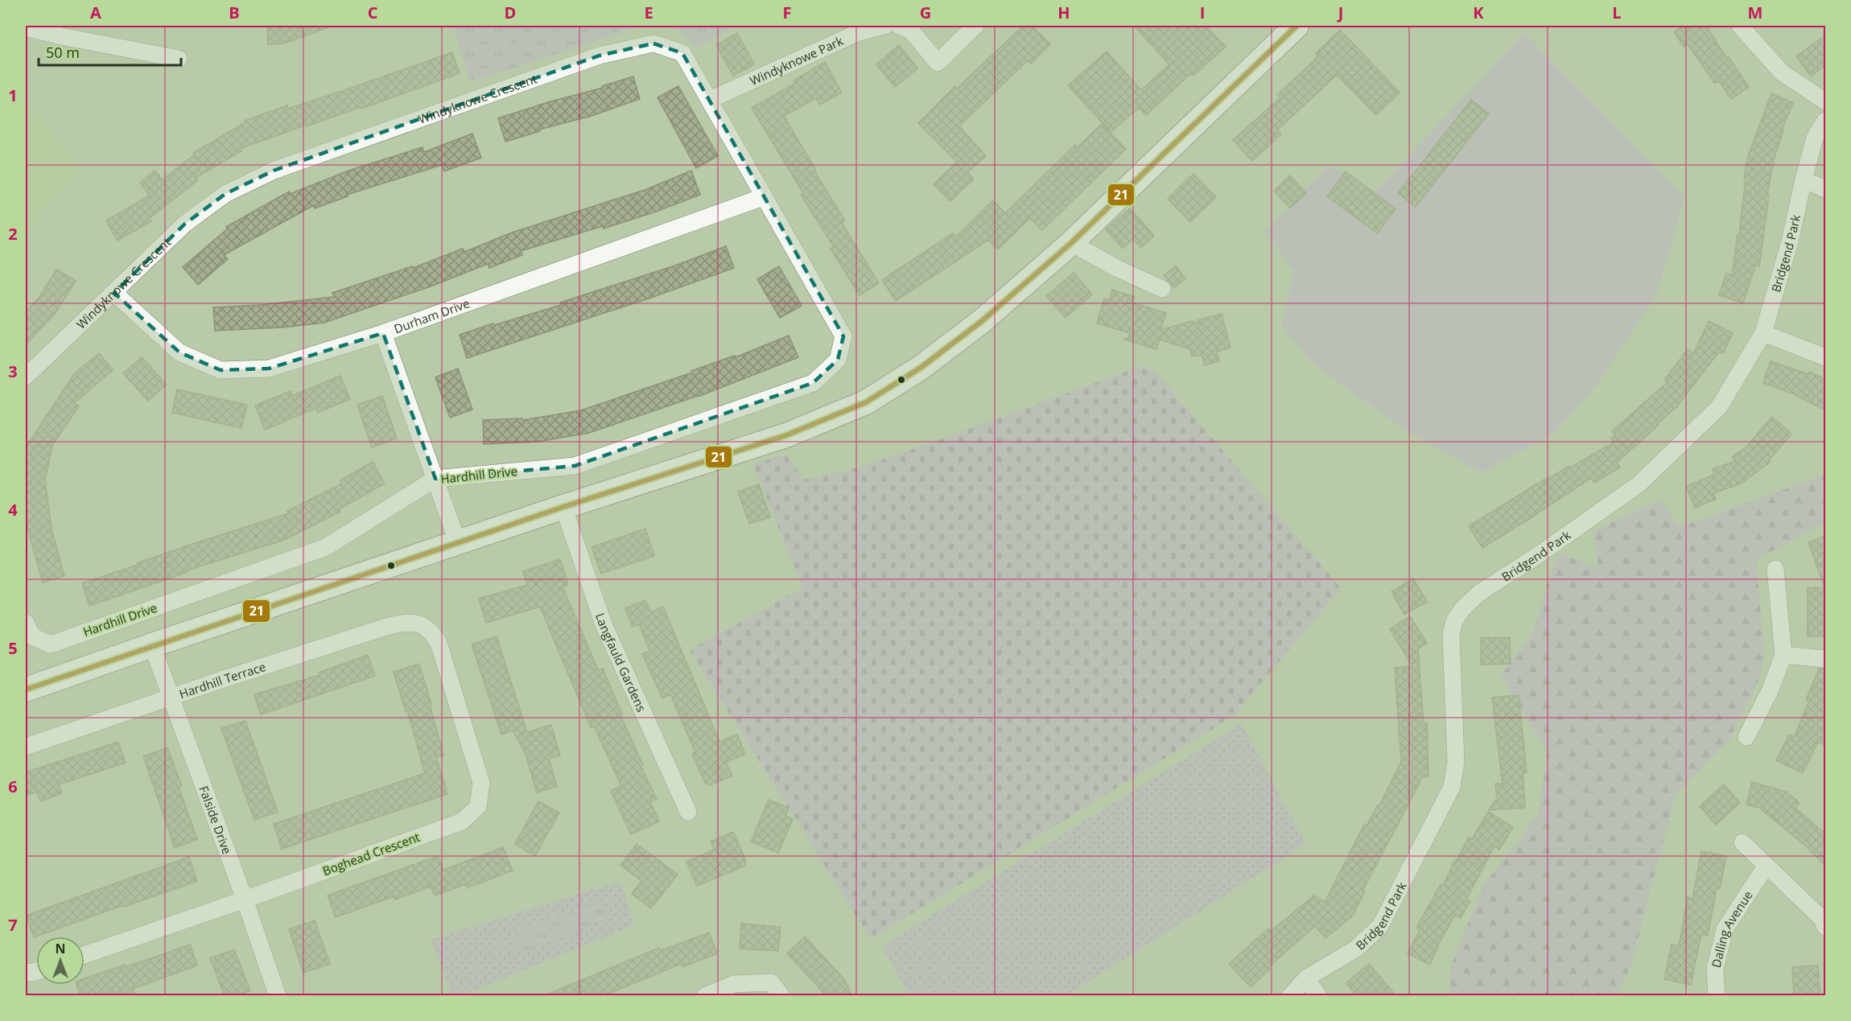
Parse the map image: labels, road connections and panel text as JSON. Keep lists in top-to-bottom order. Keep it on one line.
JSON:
{"streets":{"street":["Windyknowe Park","Windyknowe Crescent","Bridgend Park","Durham Drive","Hardhill Drive","Langfauld Gardens","Hardhill Terrace","Falside Drive","Boghead Crescent","Dalling Avenue"]},"crossings":[["Windyknowe Park","Windyknowe Crescent"],["Windyknowe Crescent","Durham Drive"],["Windyknowe Crescent","Hardhill Drive"],["Hardhill Terrace","Falside Drive"],["Hardhill Terrace","Boghead Crescent"],["Falside Drive","Boghead Crescent"]],"lines":["transit line 21"],"scale_bar":"50 m","north":"top","grid":{"columns":["A","B","C","D","E","F","G","H","I","J","K","L","M"],"rows":["1","2","3","4","5","6","7"]}}
